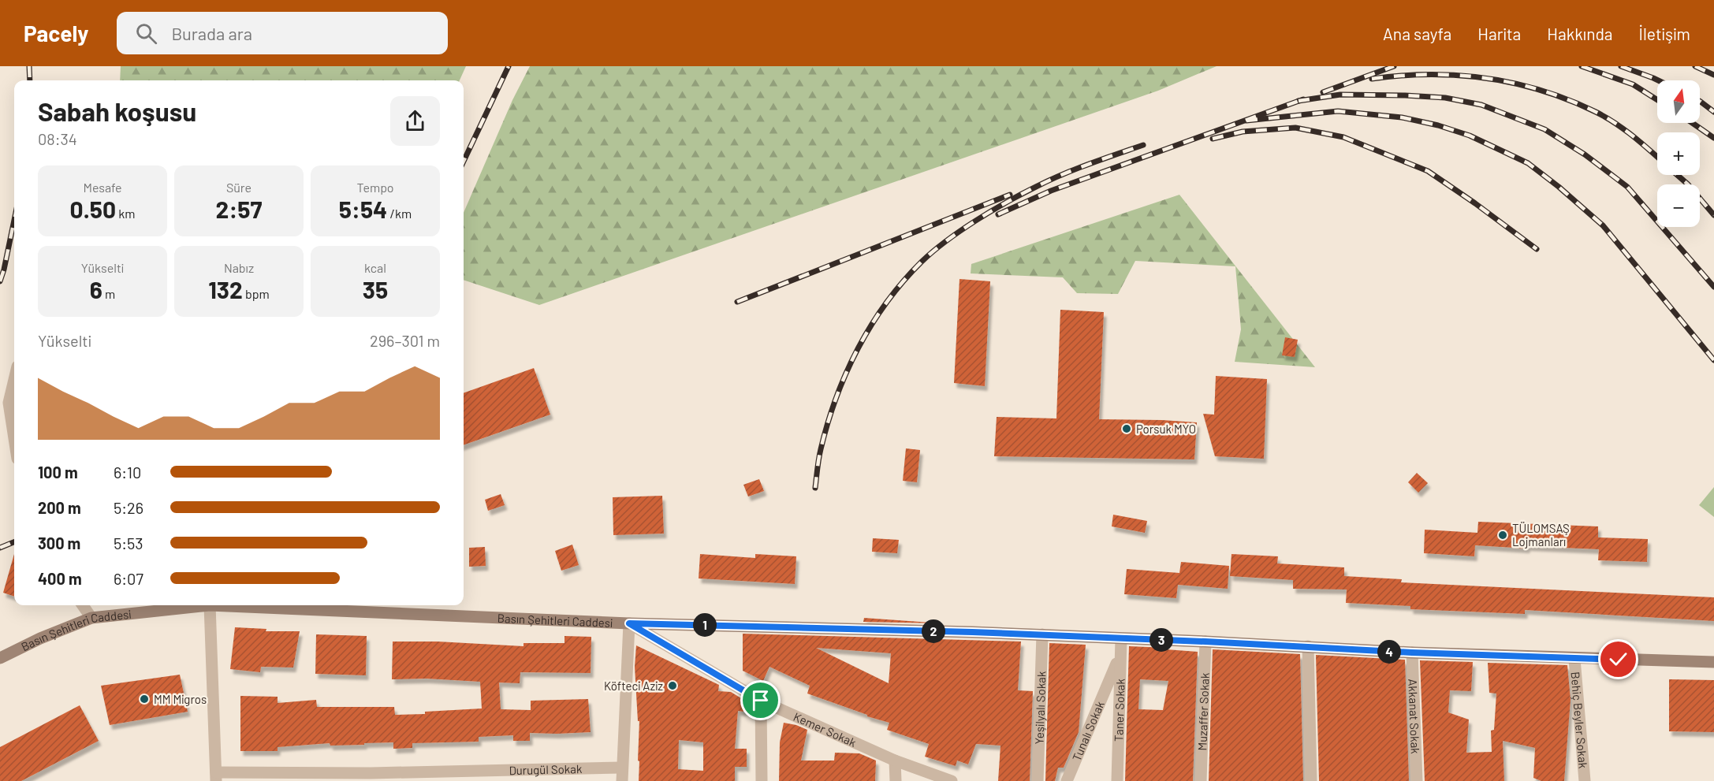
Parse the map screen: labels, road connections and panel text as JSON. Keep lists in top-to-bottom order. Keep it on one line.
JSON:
{"streets":{"main road":["Basın Şehitleri Caddesi"],"street":["Yeşilyalı Sokak","Taner Sokak","Muzaffer Sokak","Akkanat Sokak","Behiç Beyler Sokak","Kemer Sokak","Tunalı Sokak","Durugül Sokak"]},"crossings":[["Basın Şehitleri Caddesi","Yeşilyalı Sokak"],["Basın Şehitleri Caddesi","Taner Sokak"],["Basın Şehitleri Caddesi","Muzaffer Sokak"],["Basın Şehitleri Caddesi","Akkanat Sokak"],["Basın Şehitleri Caddesi","Behiç Beyler Sokak"],["Basın Şehitleri Caddesi","Kemer Sokak"],["Taner Sokak","Tunalı Sokak"]],"places":["Porsuk MYO","TÜLOMSAŞ Lojmanları","Köfteci Aziz","MM Migros"],"north":"top","page":{"header":"Pacely","search":"Burada ara","nav":["Ana sayfa","Harita","Hakkında","İletişim"],"map_buttons":["+","−"],"heading":["Sabah koşusu","08:34"],"stats":[["Mesafe","0.50 km"],["Süre","2:57"],["Tempo","5:54 /km"],["Yükselti","6 m"],["Nabız","132 bpm"],["kcal","35"]],"chart":["Yükselti","296–301 m"],"list":[{"name":"100 m","note":"6:10"},{"name":"200 m","note":"5:26"},{"name":"300 m","note":"5:53"},{"name":"400 m","note":"6:07"}],"pins":["1","2","3","4"]}}
